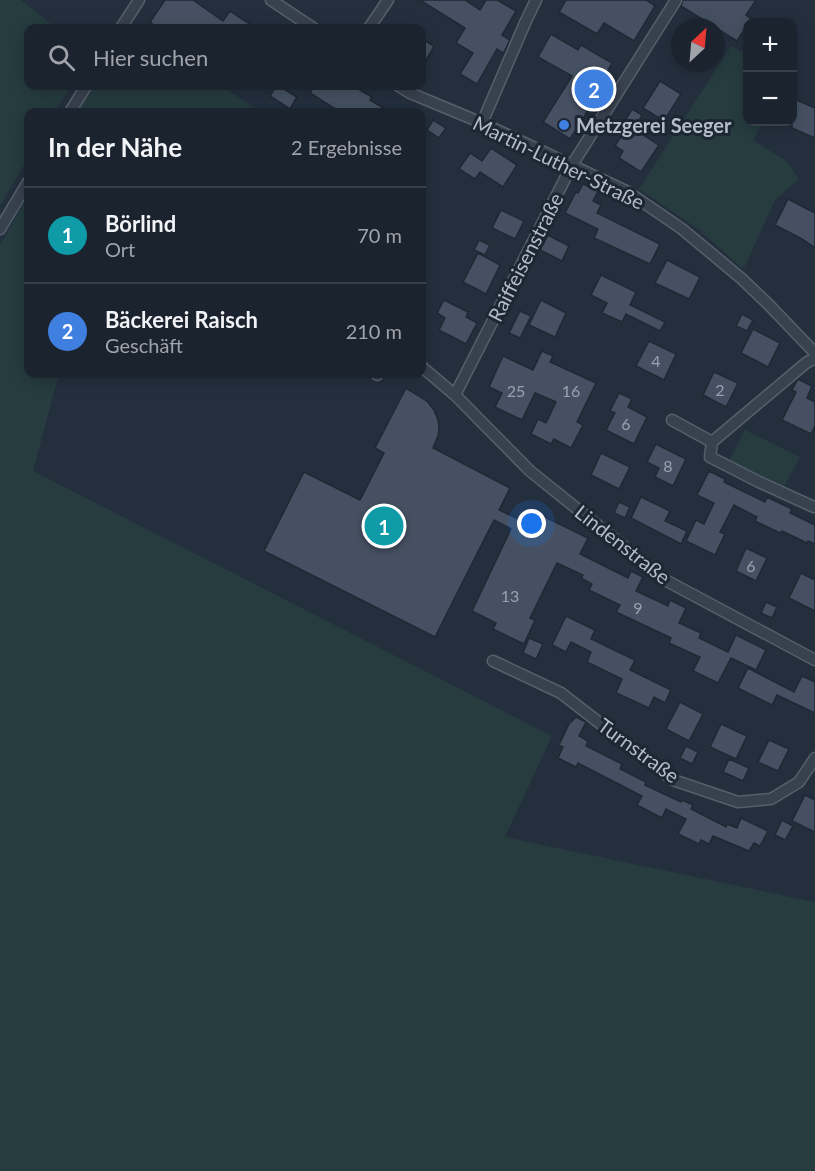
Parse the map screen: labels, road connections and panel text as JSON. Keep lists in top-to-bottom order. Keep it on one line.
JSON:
{"streets":{"street":["Martin-Luther-Straße","Raiffeisenstraße","Lindenstraße","Turnstraße"]},"crossings":[["Martin-Luther-Straße","Raiffeisenstraße"],["Raiffeisenstraße","Lindenstraße"]],"places":["Metzgerei Seeger"],"house_numbers":["4","2","25","16","6","8","6","13","9"],"north":"top right","page":{"map_buttons":["+","−"],"search":"Hier suchen","pins":["2","1"],"heading":["In der Nähe","2 Ergebnisse"],"list":[{"mark":"1","name":"Börlind","note":"Ort","value":"70 m"},{"mark":"2","name":"Bäckerei Raisch","note":"Geschäft","value":"210 m"}]}}
